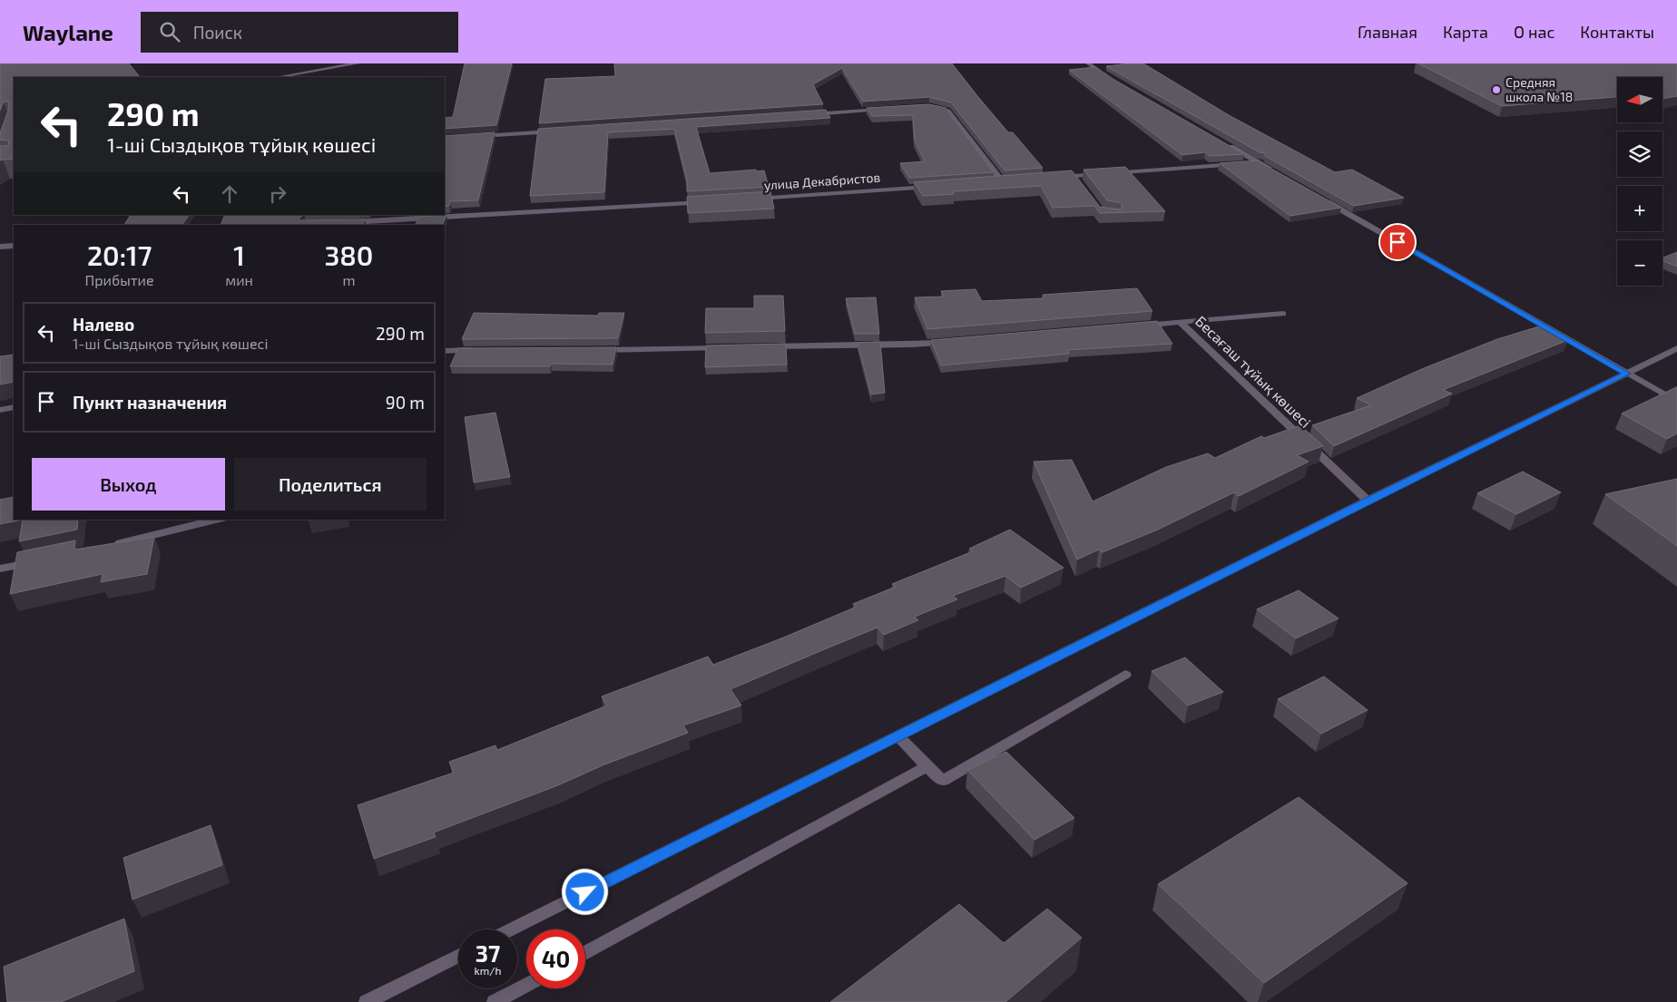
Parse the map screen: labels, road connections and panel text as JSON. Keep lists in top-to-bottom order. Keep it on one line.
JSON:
{"streets":{"street":["улица Декабристов","Бесағаш тұйық көшесі"]},"places":["Средняя школа №18"],"north":"left","page":{"header":"Waylane","search":"Поиск","nav":["Главная","Карта","О нас","Контакты"],"map_buttons":["+","−"],"turn":["290 m","1-ші Сыздықов тұйық көшесі"],"eta":["20:17","Прибытие","1","мин","380","m"],"list":[{"name":"Налево","note":"1-ші Сыздықов тұйық көшесі","value":"290 m"},{"name":"Пункт назначения","value":"90 m"}],"buttons":["Выход","Поделиться"],"speed":"37 km/h","limit":"40"}}
